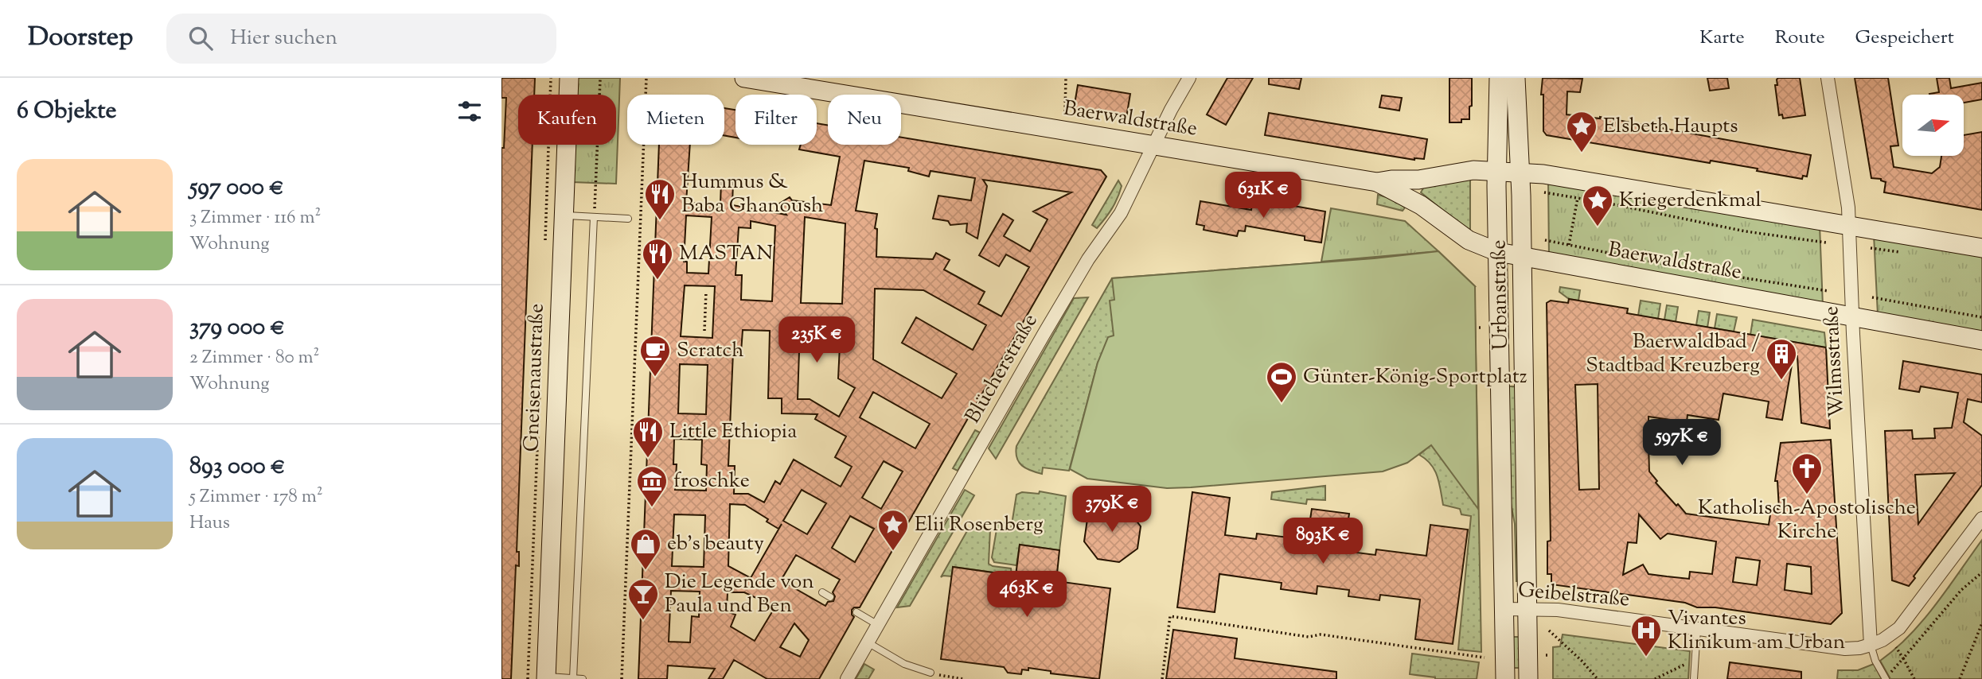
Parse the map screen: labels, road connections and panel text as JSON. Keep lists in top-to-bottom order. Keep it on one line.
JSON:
{"streets":{"street":["Baerwaldstraße","Urbanstraße","Wilmsstraße","Blücherstraße","Gneisenaustraße","Geibelstraße"]},"crossings":[["Baerwaldstraße","Urbanstraße"],["Baerwaldstraße","Wilmsstraße"],["Baerwaldstraße","Blücherstraße"],["Urbanstraße","Geibelstraße"],["Wilmsstraße","Geibelstraße"]],"places":{"place":["Elsbeth Haupts","Kriegerdenkmal","Elii Rosenberg"],"restaurant":["Hummus & Baba Ghanoush","MASTAN","Little Ethiopia"],"cafe":["Scratch"],"building":["Baerwaldbad / Stadtbad Kreuzberg"],"sports":["Günter-König-Sportplatz"],"church":["Katholisch-Apostolische Kirche"],"museum":["froschke"],"shop":["eb's beauty"],"bar":["Die Legende von Paula und Ben"],"hospital":["Vivantes Klinikum am Urban"]},"north":"right","page":{"header":"Doorstep","search":"Hier suchen","nav":["Karte","Route","Gespeichert"],"heading":"6 Objekte","chip":["Kaufen","Mieten","Filter","Neu"],"list":[{"name":"597 000 €","note":"3 Zimmer · 116 m² · Wohnung"},{"name":"379 000 €","note":"2 Zimmer · 80 m² · Wohnung"},{"name":"893 000 €","note":"5 Zimmer · 178 m² · Haus"}],"price":["631K €","235K €","597K €","379K €","893K €","463K €"]}}
